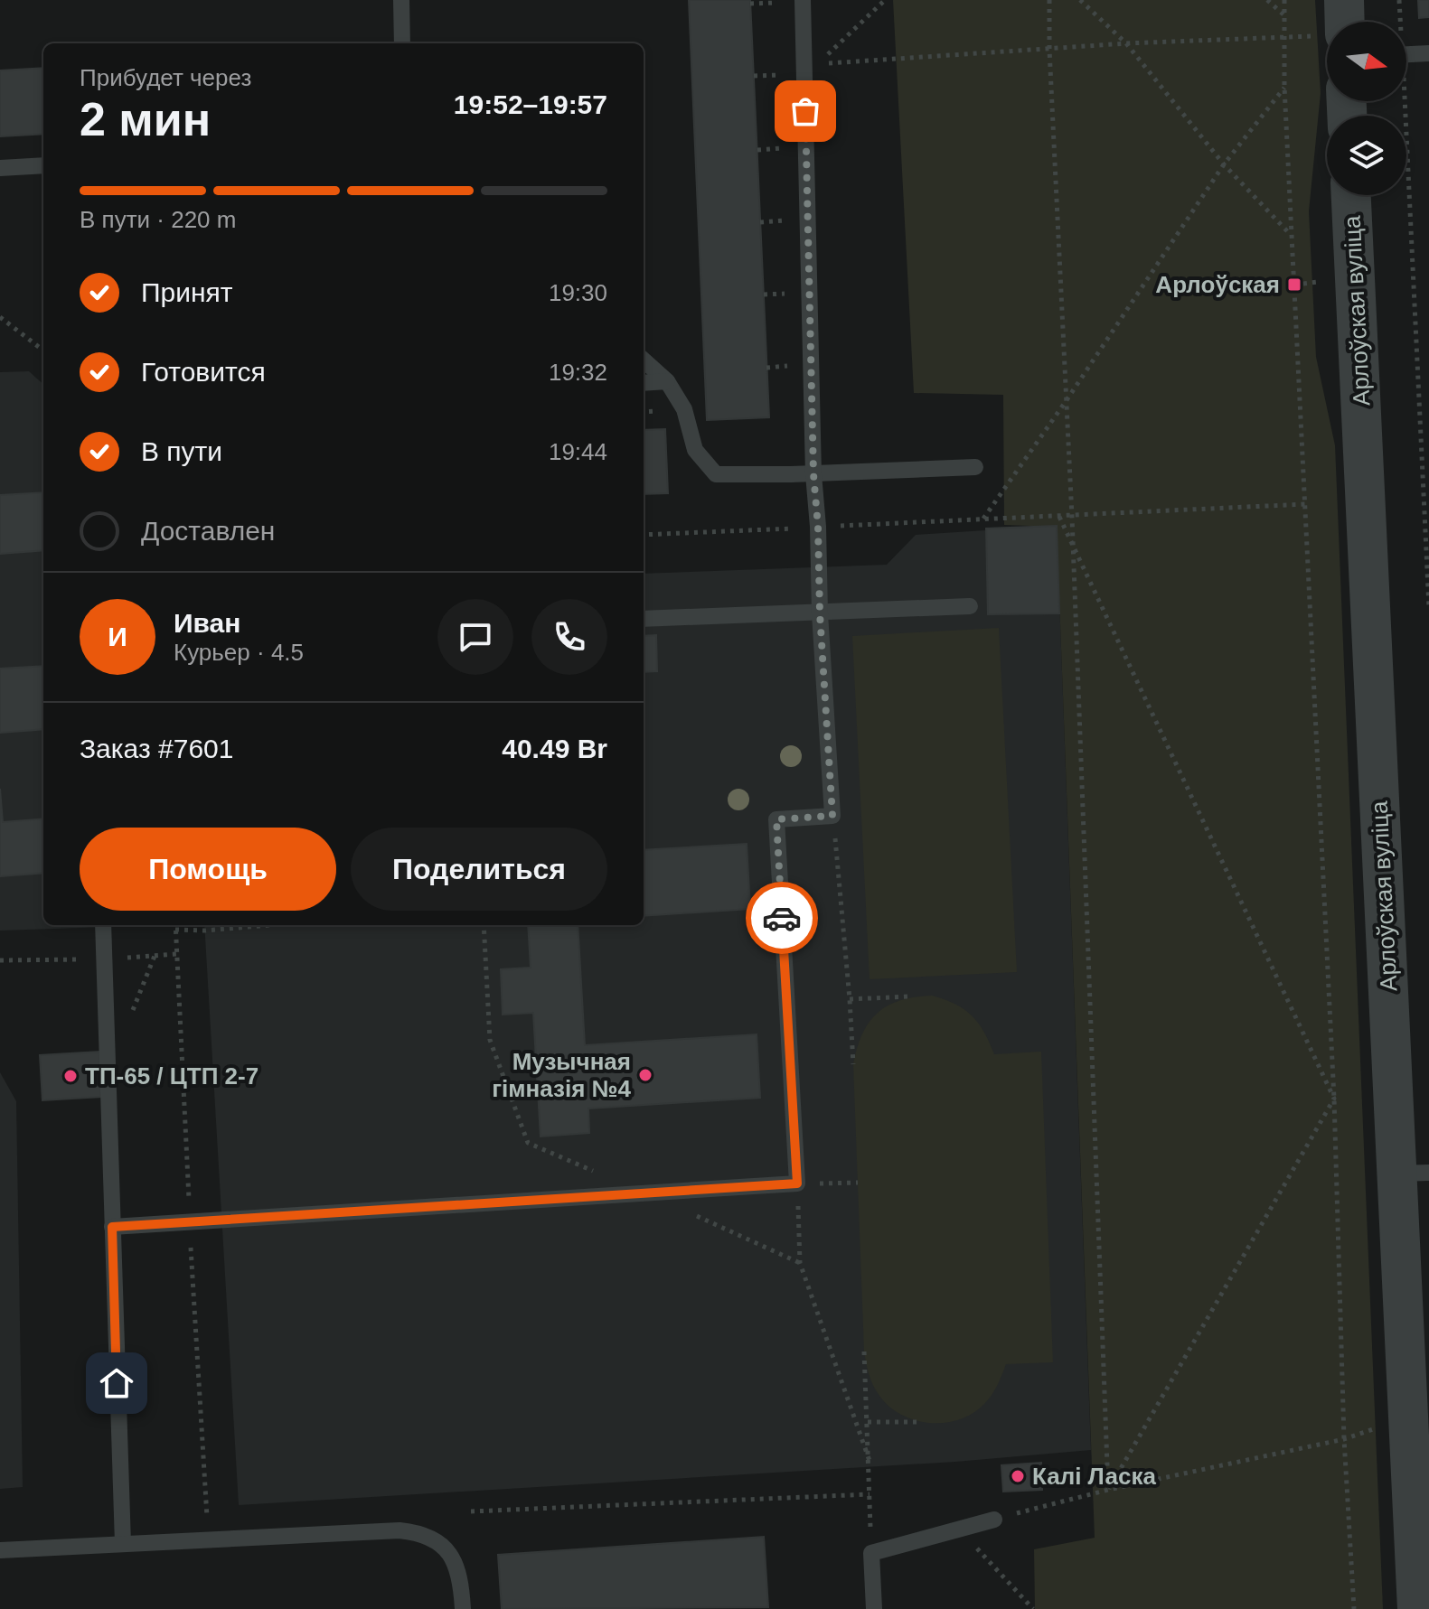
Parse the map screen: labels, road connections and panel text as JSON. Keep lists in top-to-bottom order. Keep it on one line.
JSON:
{"streets":{"street":["Арлоўская вуліца"]},"places":{"transit":["Арлоўская"],"other":["Музычная гімназія №4","ТП-65 / ЦТП 2-7","Калі Ласка"]},"north":"right","page":{"heading":["2 мин","Прибудет через","19:52–19:57"],"panel":["Иван","Курьер · 4.5","Заказ #7601","40.49 Br"],"bar":"В пути · 220 m","list":[["Принят","19:30"],["Готовится","19:32"],["В пути","19:44"],"Доставлен"],"round":"И","buttons":["Помощь","Поделиться"]}}
